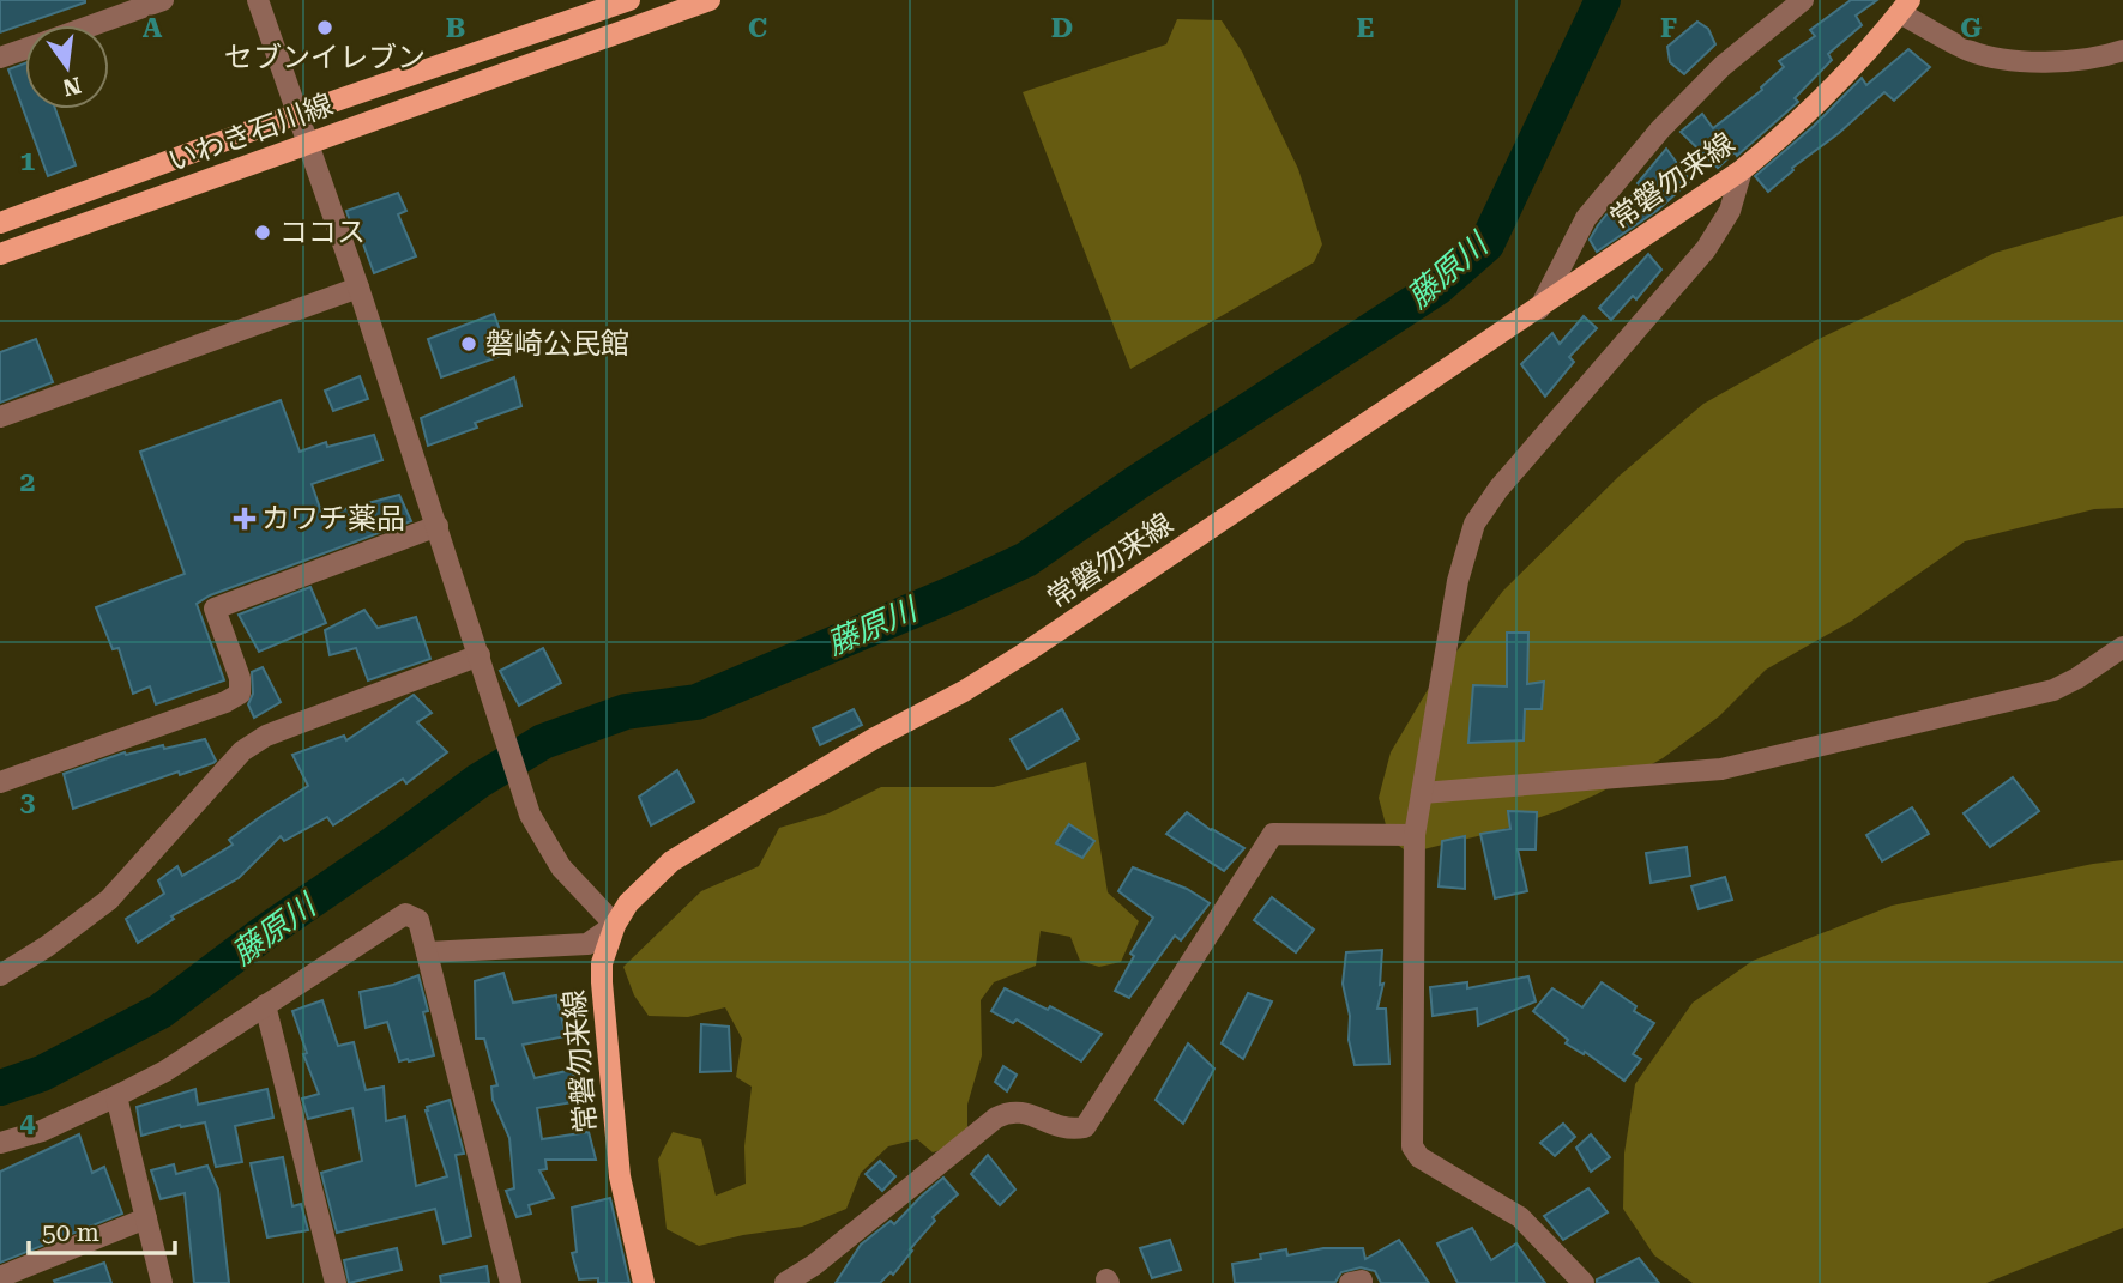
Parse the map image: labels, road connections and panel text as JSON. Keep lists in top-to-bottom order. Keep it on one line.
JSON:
{"streets":{"main road":["いわき石川線","常磐勿来線"]},"water":["藤原川"],"places":{"other":["セブンイレブン","ココス","磐崎公民館"],"health":["カワチ薬品"]},"scale_bar":"50 m","north":"bottom","grid":{"columns":["A","B","C","D","E","F","G"],"rows":["1","2","3","4"]}}
